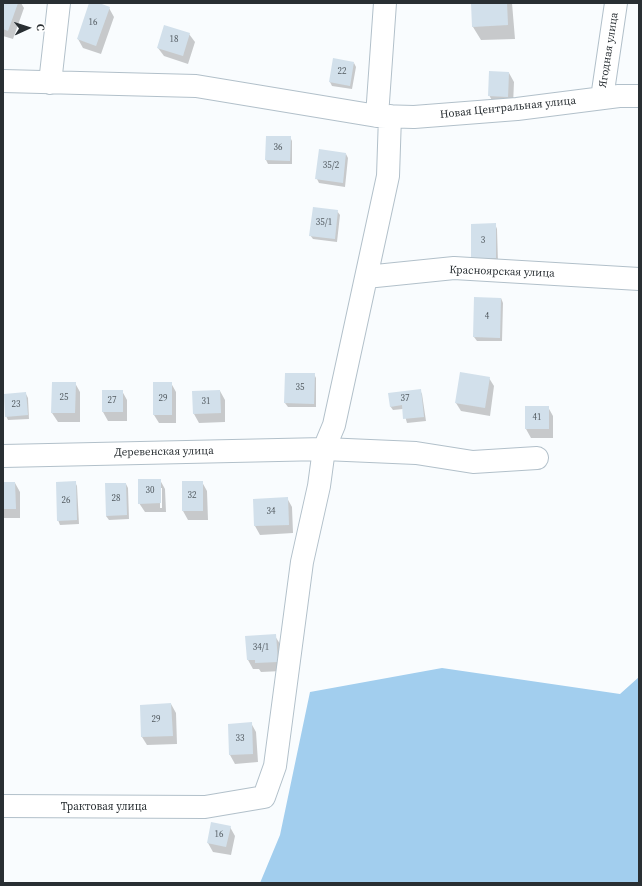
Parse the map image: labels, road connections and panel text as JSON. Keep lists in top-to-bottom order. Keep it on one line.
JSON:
{"streets":{"street":["Ягодная улица","Новая Центральная улица","Красноярская улица","Деревенская улица","Трактовая улица"]},"crossings":[["Ягодная улица","Новая Центральная улица"],["Деревенская улица","Трактовая улица"]],"house_numbers":["16","18","22","36","35/2","35/1","3","4","35","25","29","37","27","31","23","41","30","32","28","26","34","34/1","29","33","16"],"north":"right"}
